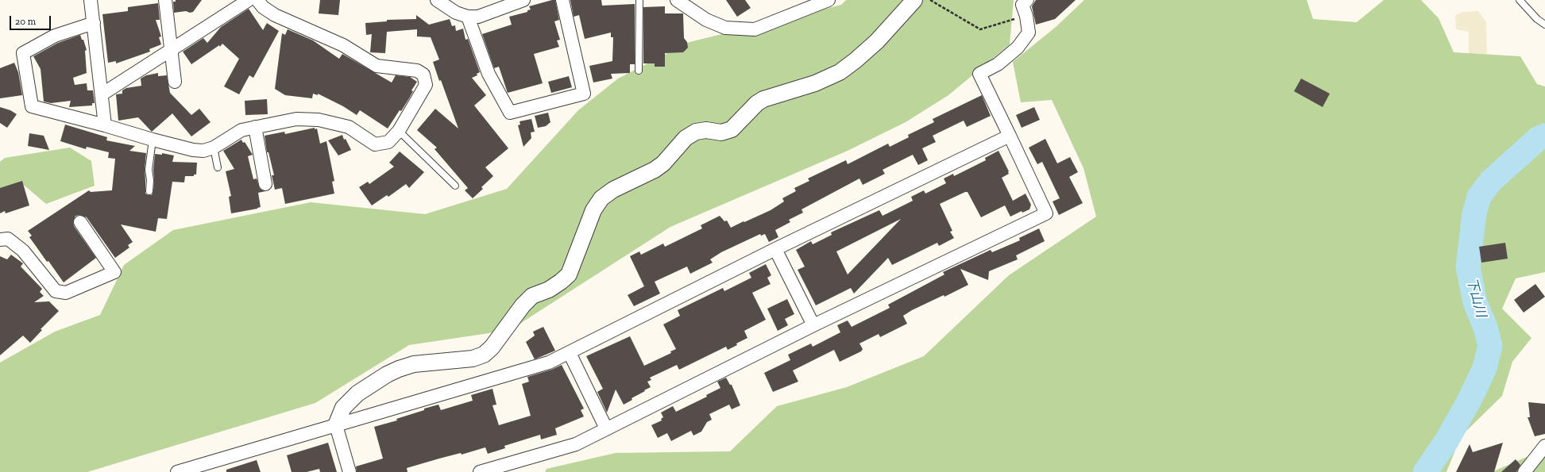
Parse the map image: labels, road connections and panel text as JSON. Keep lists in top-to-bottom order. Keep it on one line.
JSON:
{"water":["下山川"],"scale_bar":"20 m"}
